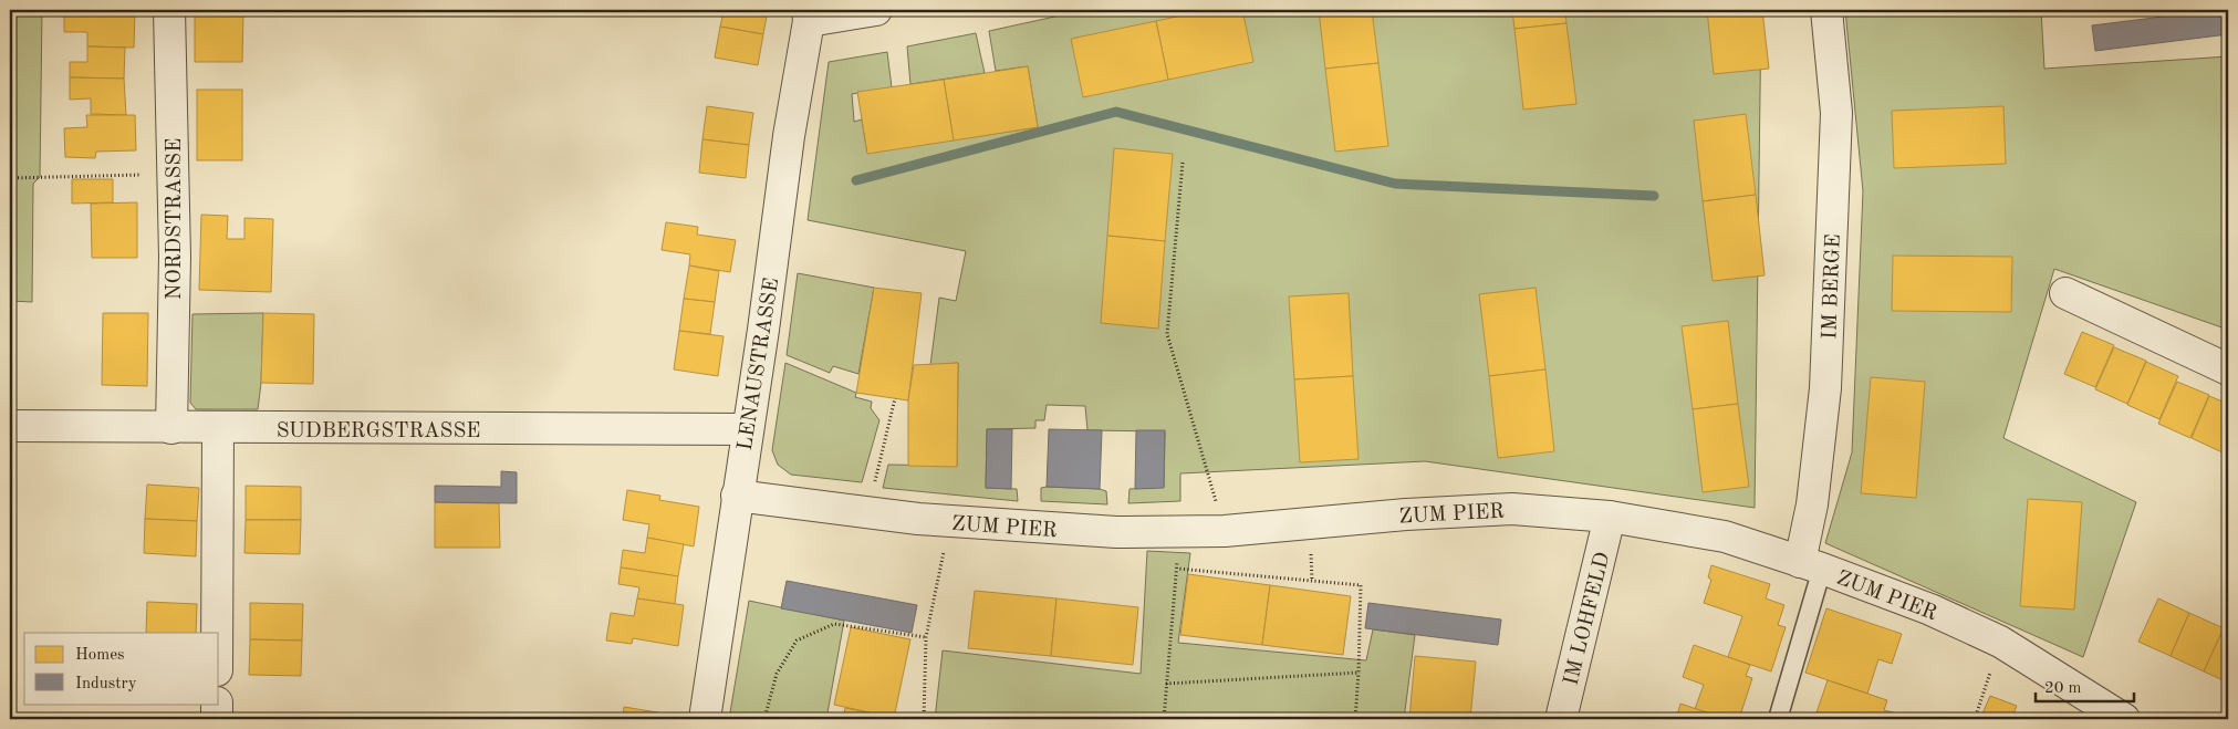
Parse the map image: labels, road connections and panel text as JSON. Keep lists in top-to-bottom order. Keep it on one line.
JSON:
{"streets":{"street":["NORDSTRASSE","IM BERGE","LENAUSTRASSE","SUDBERGSTRASSE","ZUM PIER","IM LOHFELD"]},"crossings":[["NORDSTRASSE","SUDBERGSTRASSE"],["IM BERGE","ZUM PIER"],["LENAUSTRASSE","SUDBERGSTRASSE"],["LENAUSTRASSE","ZUM PIER"],["ZUM PIER","IM LOHFELD"]],"legend":["Homes","Industry"],"scale_bar":"20 m"}
